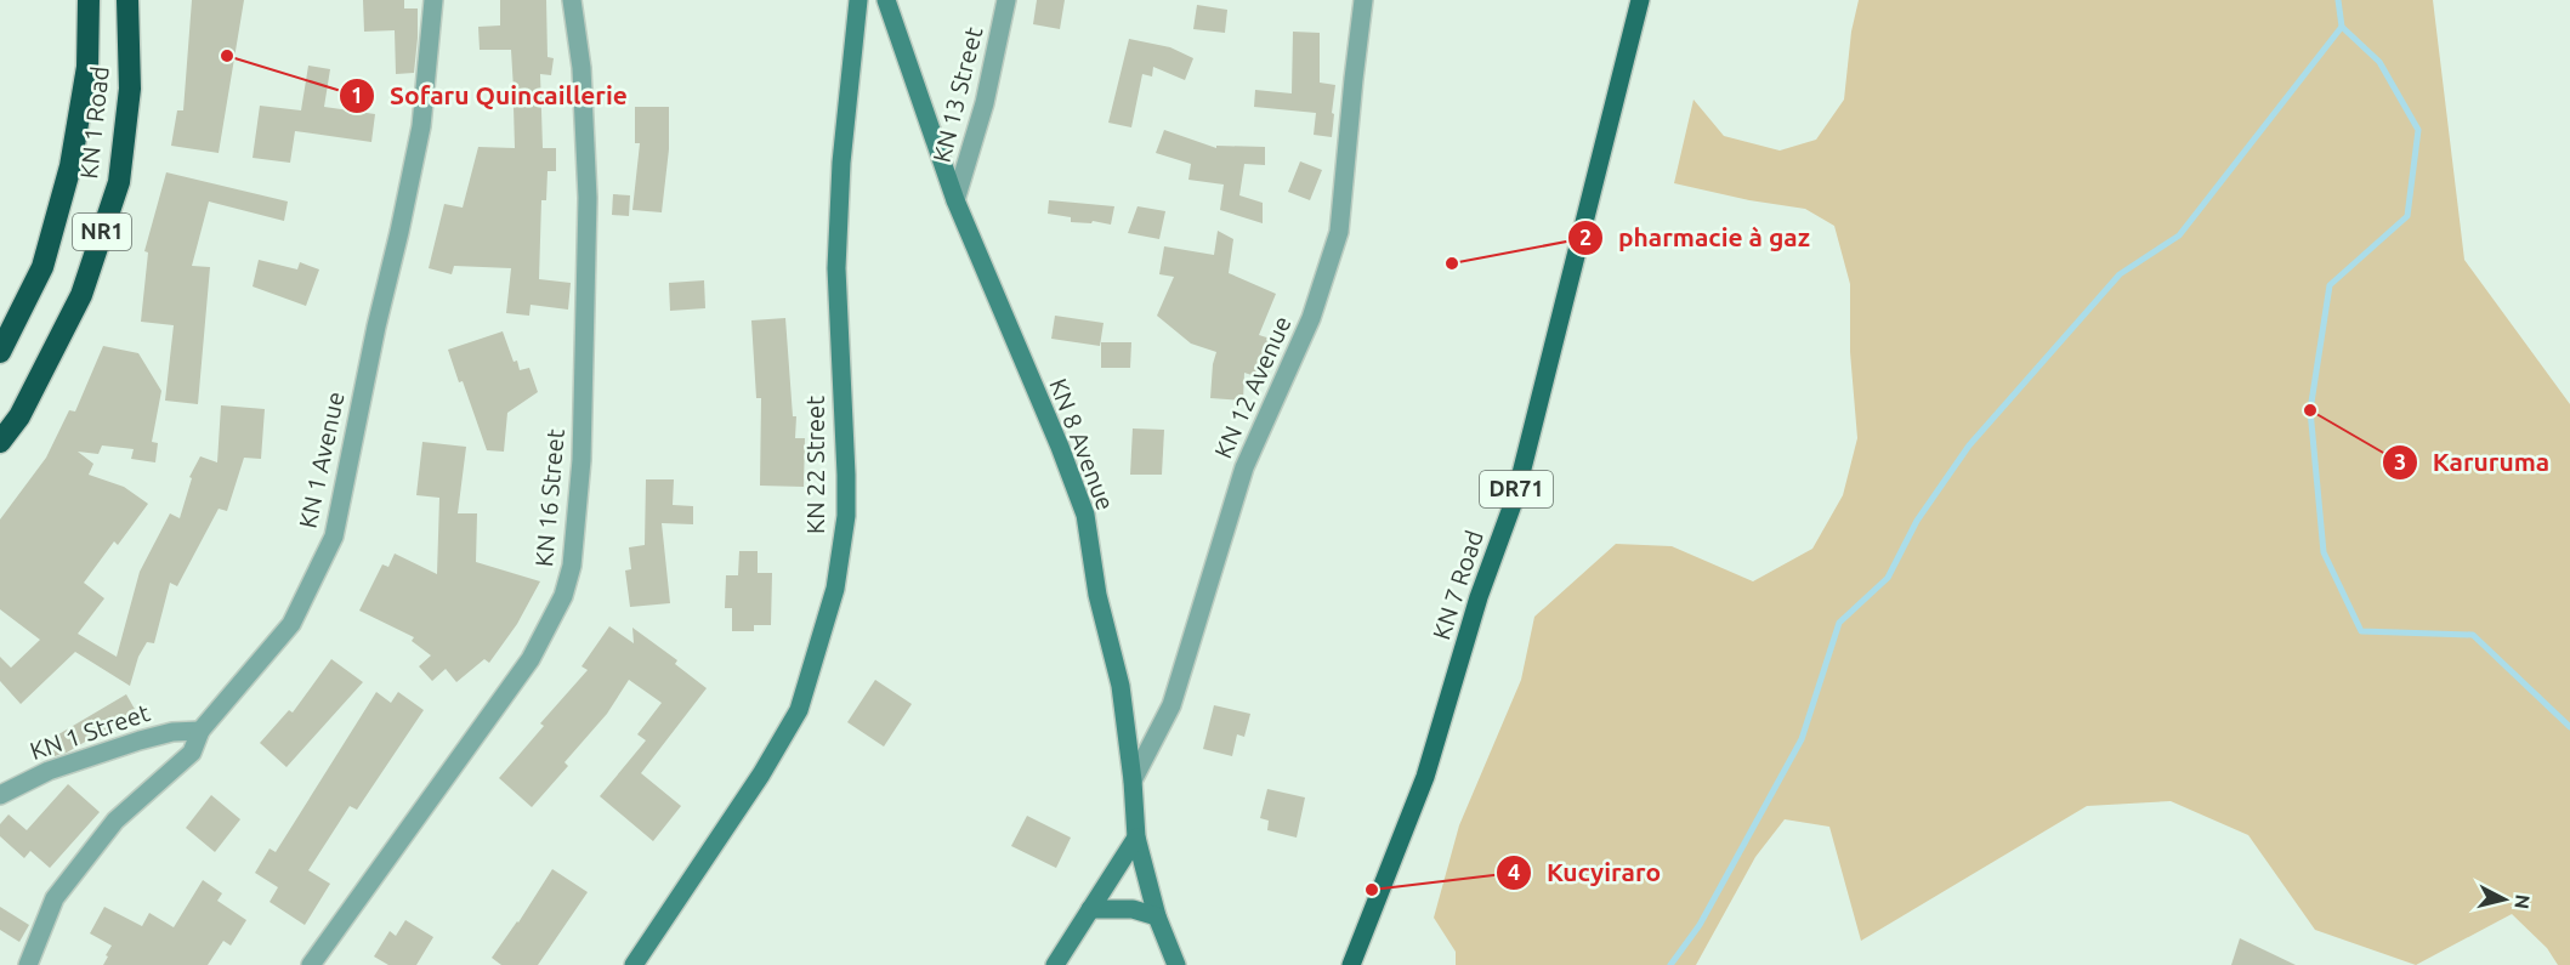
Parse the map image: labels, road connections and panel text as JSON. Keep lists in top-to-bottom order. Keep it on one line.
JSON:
{"streets":{"highway":["KN 1 Road","NR1"],"main road":["DR71","KN 7 Road"],"street":["KN 13 Street","KN 12 Avenue","KN 8 Avenue","KN 1 Avenue","KN 22 Street","KN 16 Street","KN 1 Street"]},"crossings":[["KN 13 Street","KN 8 Avenue"],["KN 12 Avenue","KN 8 Avenue"],["KN 1 Avenue","KN 1 Street"]],"places":["Sofaru Quincaillerie","pharmacie à gaz","Karuruma","Kucyiraro"],"north":"right"}
